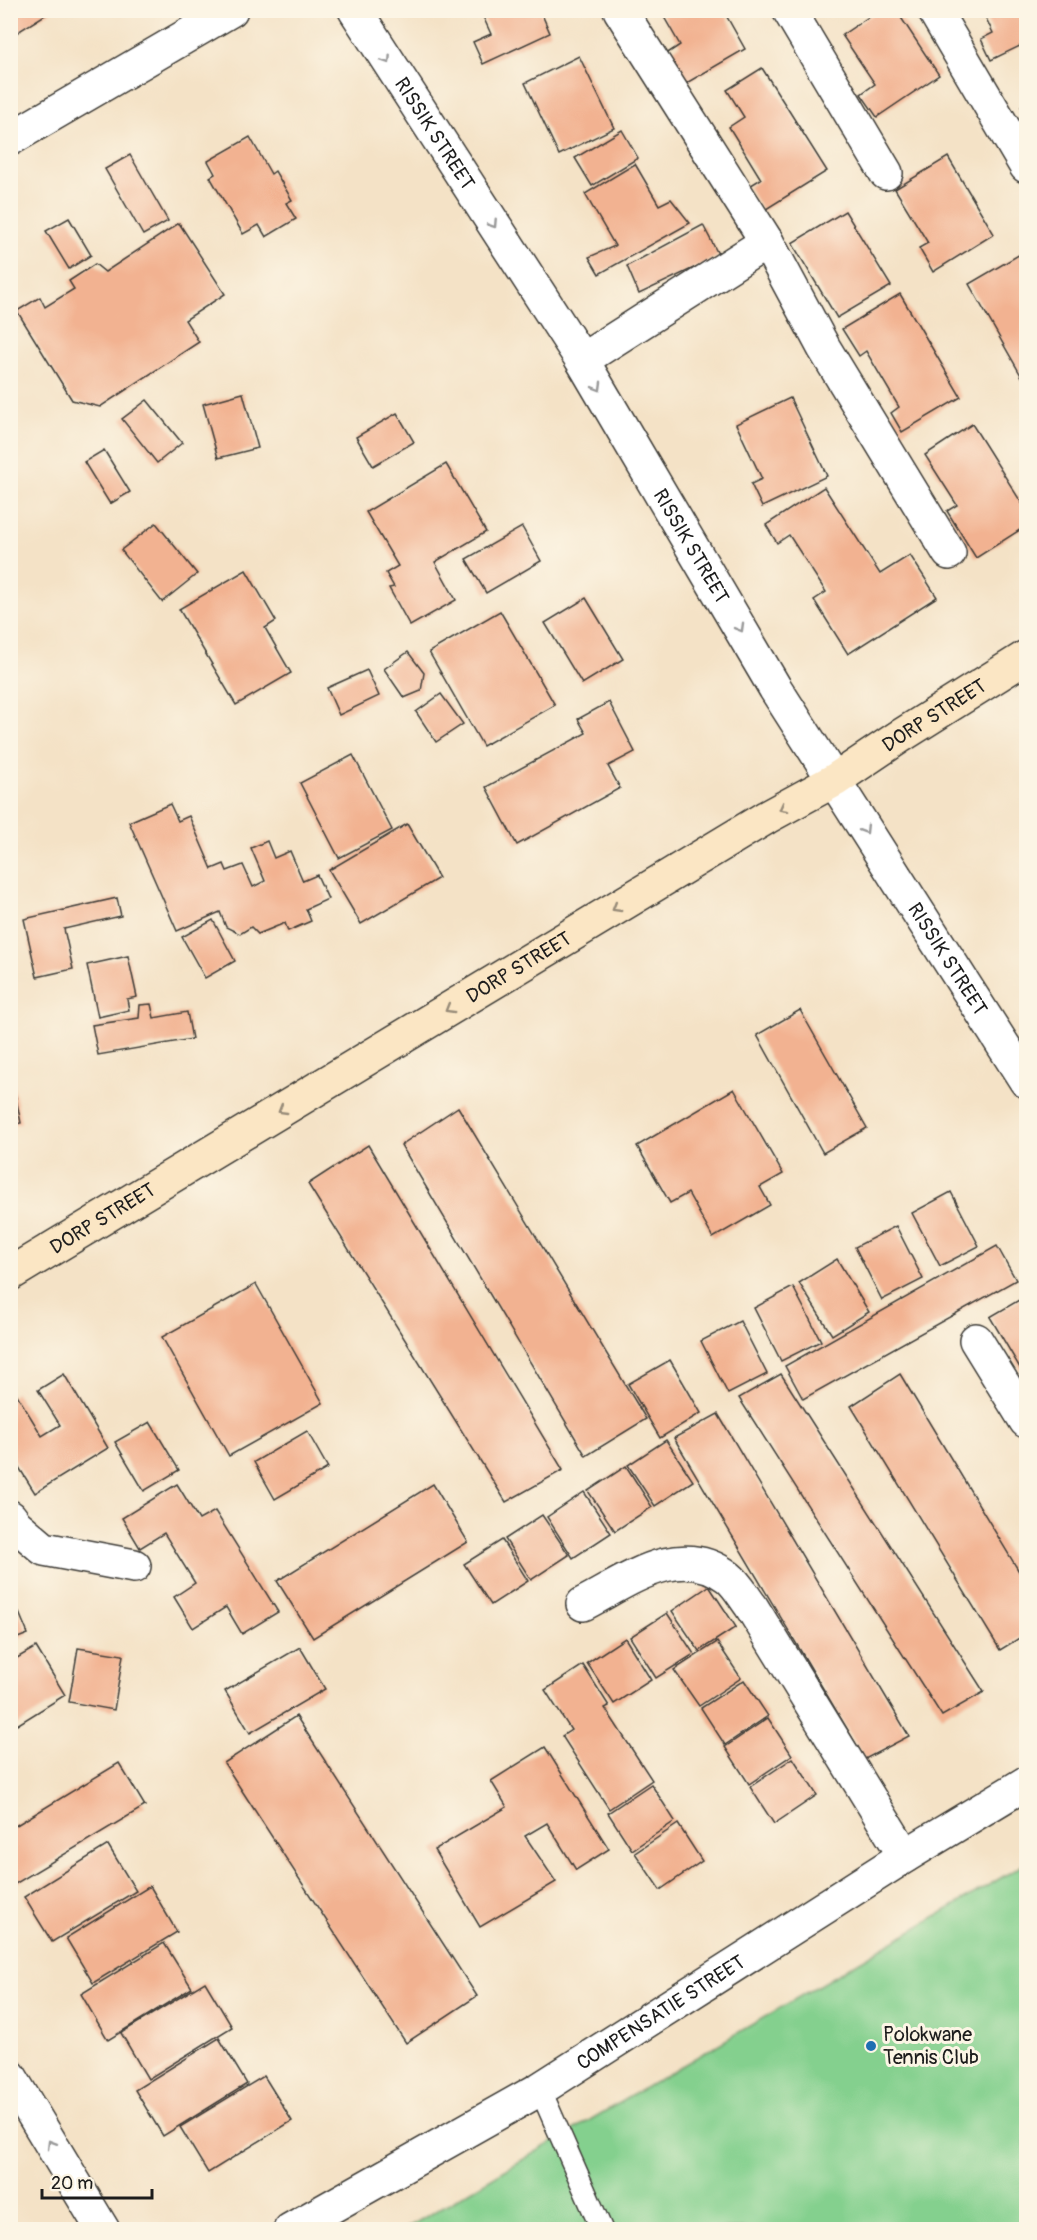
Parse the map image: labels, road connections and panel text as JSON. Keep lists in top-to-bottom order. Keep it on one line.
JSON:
{"streets":{"street":["RISSIK STREET","DORP STREET","COMPENSATIE STREET"]},"crossings":[["RISSIK STREET","DORP STREET"]],"one_way":["DORP STREET"],"places":["Polokwane Tennis Club"],"scale_bar":"20 m"}
